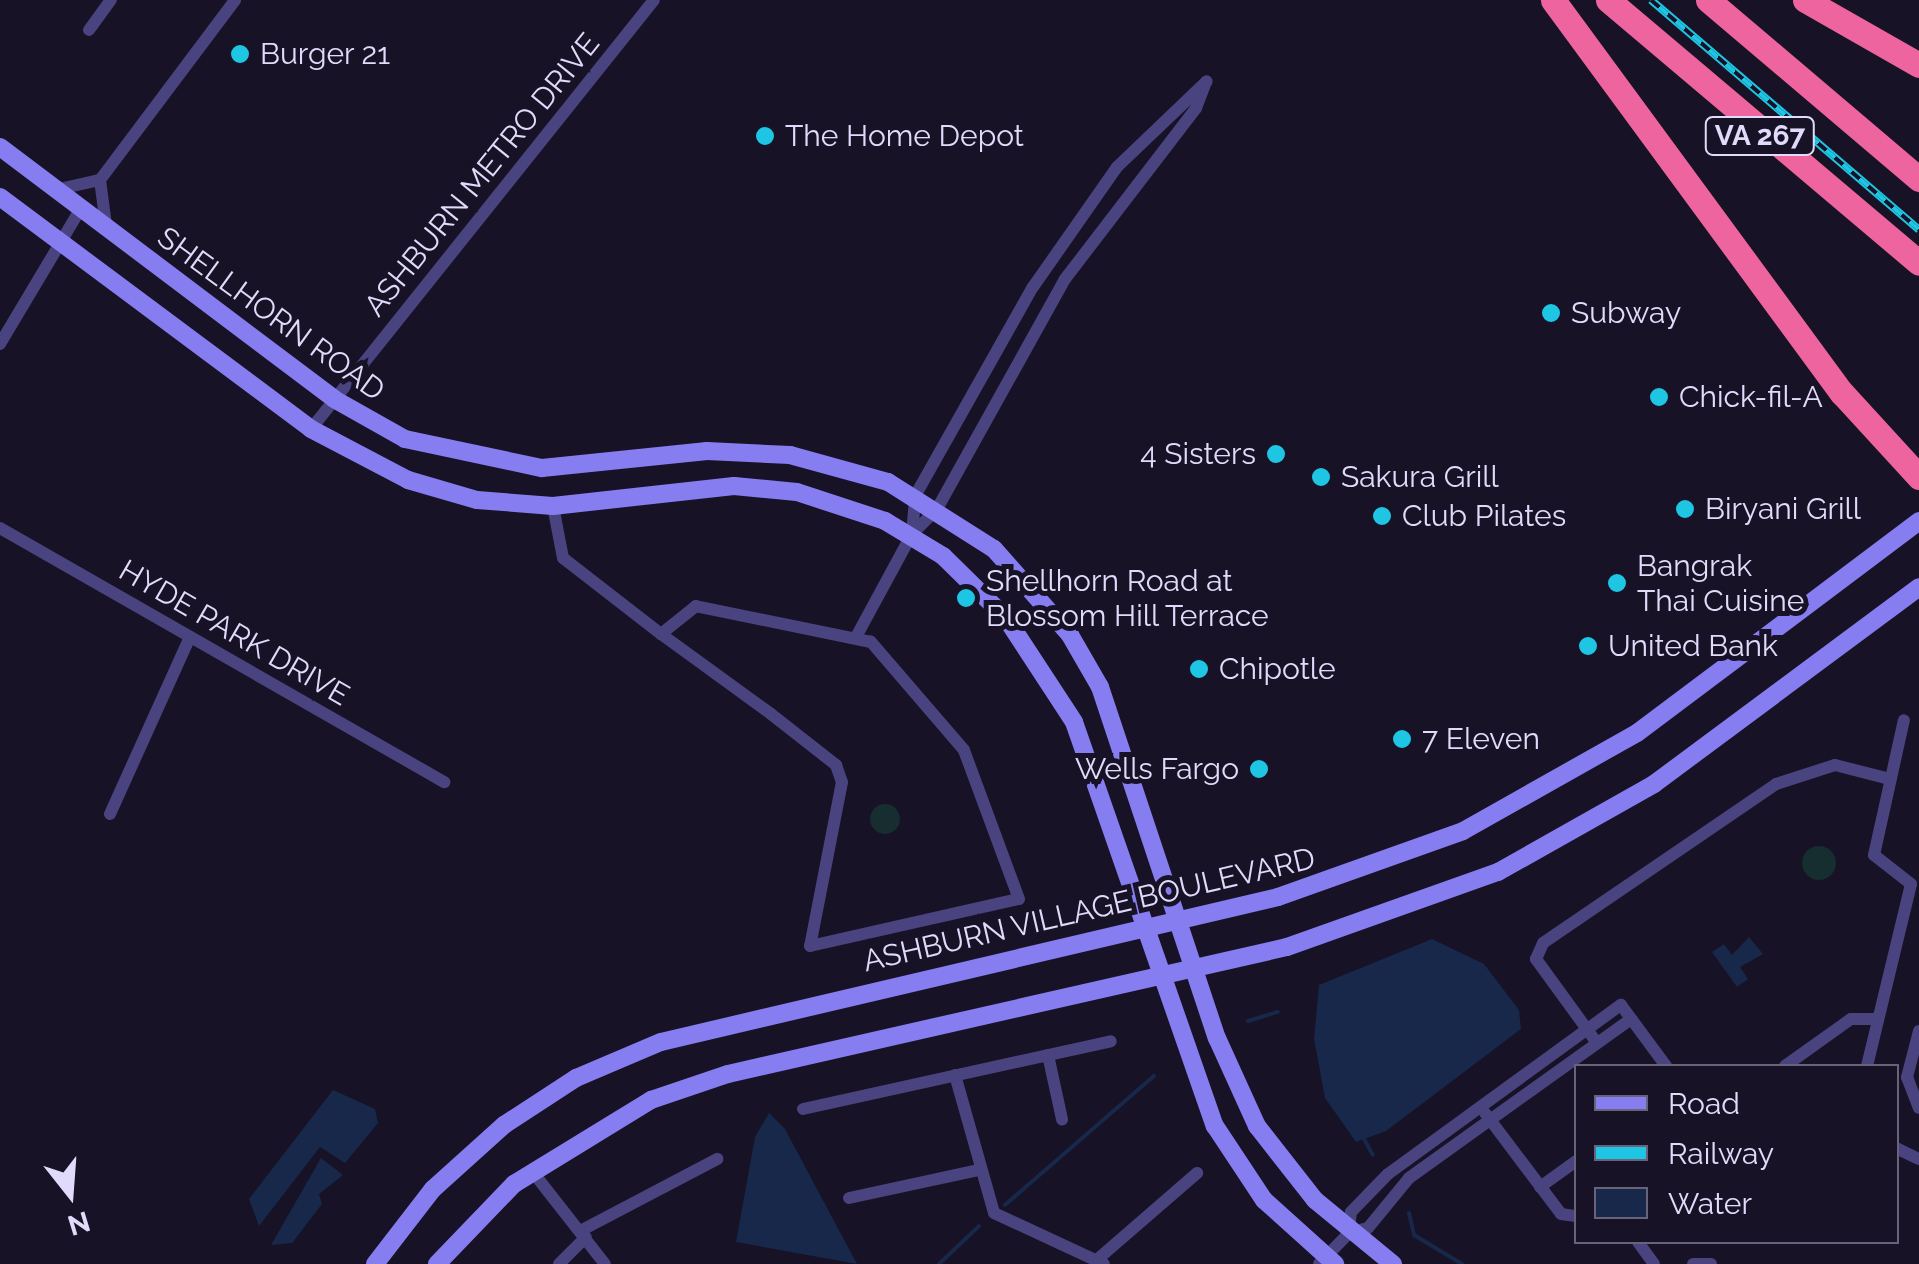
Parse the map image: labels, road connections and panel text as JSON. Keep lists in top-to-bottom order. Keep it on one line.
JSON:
{"streets":{"highway":["VA 267"],"main road":["SHELLHORN ROAD","ASHBURN VILLAGE BOULEVARD"],"street":["ASHBURN METRO DRIVE","HYDE PARK DRIVE"]},"crossings":[["ASHBURN METRO DRIVE","SHELLHORN ROAD"],["SHELLHORN ROAD","ASHBURN VILLAGE BOULEVARD"]],"places":["Burger 21","The Home Depot","Subway","Chick-fil-A","4 Sisters","Sakura Grill","Biryani Grill","Club Pilates","Bangrak Thai Cuisine","Shellhorn Road at Blossom Hill Terrace","United Bank","Chipotle","7 Eleven","Wells Fargo"],"legend":["Road","Railway","Water"],"north":"bottom"}
